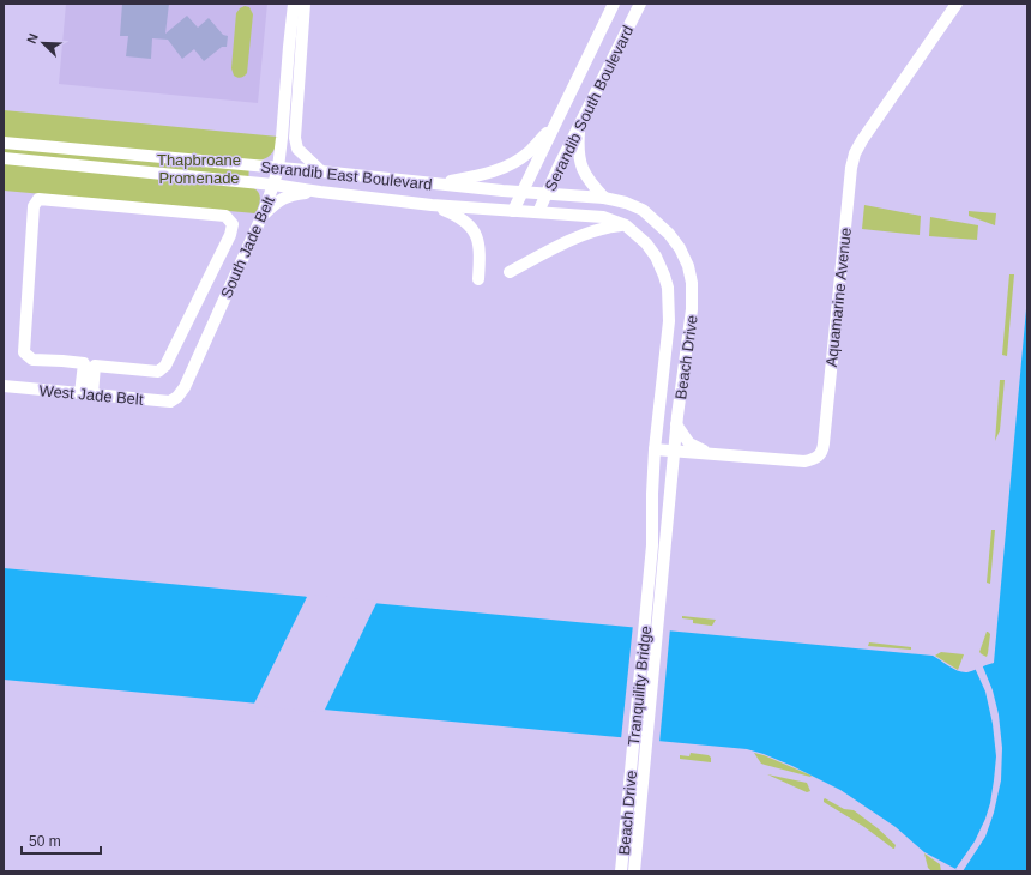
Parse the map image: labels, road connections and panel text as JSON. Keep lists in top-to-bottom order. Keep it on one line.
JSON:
{"streets":{"street":["Serandib South Boulevard","Serandib East Boulevard","South Jade Belt","Aquamarine Avenue","Beach Drive","West Jade Belt","Tranquility Bridge"]},"crossings":[["Serandib South Boulevard","Serandib East Boulevard"],["Serandib South Boulevard","Beach Drive"],["Serandib East Boulevard","South Jade Belt"],["Serandib East Boulevard","Beach Drive"],["South Jade Belt","West Jade Belt"],["Aquamarine Avenue","Beach Drive"],["Beach Drive","Tranquility Bridge"]],"parks":["Thapbroane Promenade"],"scale_bar":"50 m","north":"top left"}
